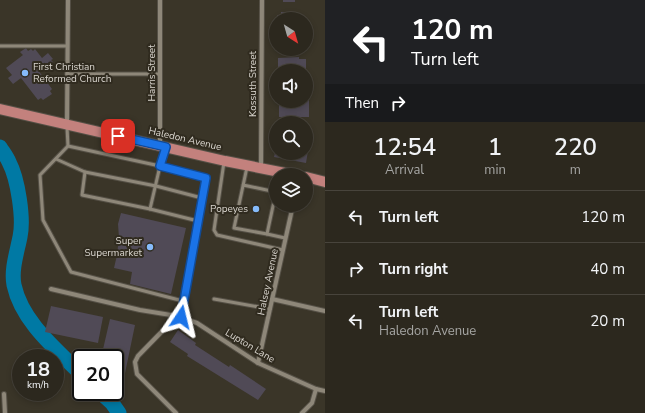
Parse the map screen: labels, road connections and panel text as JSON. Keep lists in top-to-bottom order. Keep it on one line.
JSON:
{"streets":{"main road":["Haledon Avenue"],"street":["Harris Street","Kossuth Street","Halsey Avenue","Lupton Lane"]},"crossings":[["Harris Street","Haledon Avenue"],["Kossuth Street","Haledon Avenue"],["Halsey Avenue","Lupton Lane"]],"places":["First Christian Reformed Church","Popeyes","Super Supermarket"],"north":"bottom right","page":{"turn":["120 m","Turn left"],"then":"Then","eta":["12:54","Arrival","1","min","220","m"],"list":[{"name":"Turn left","value":"120 m"},{"name":"Turn right","value":"40 m"},{"name":"Turn left","note":"Haledon Avenue","value":"20 m"}],"speed":"18 km/h","limit":"20"}}
